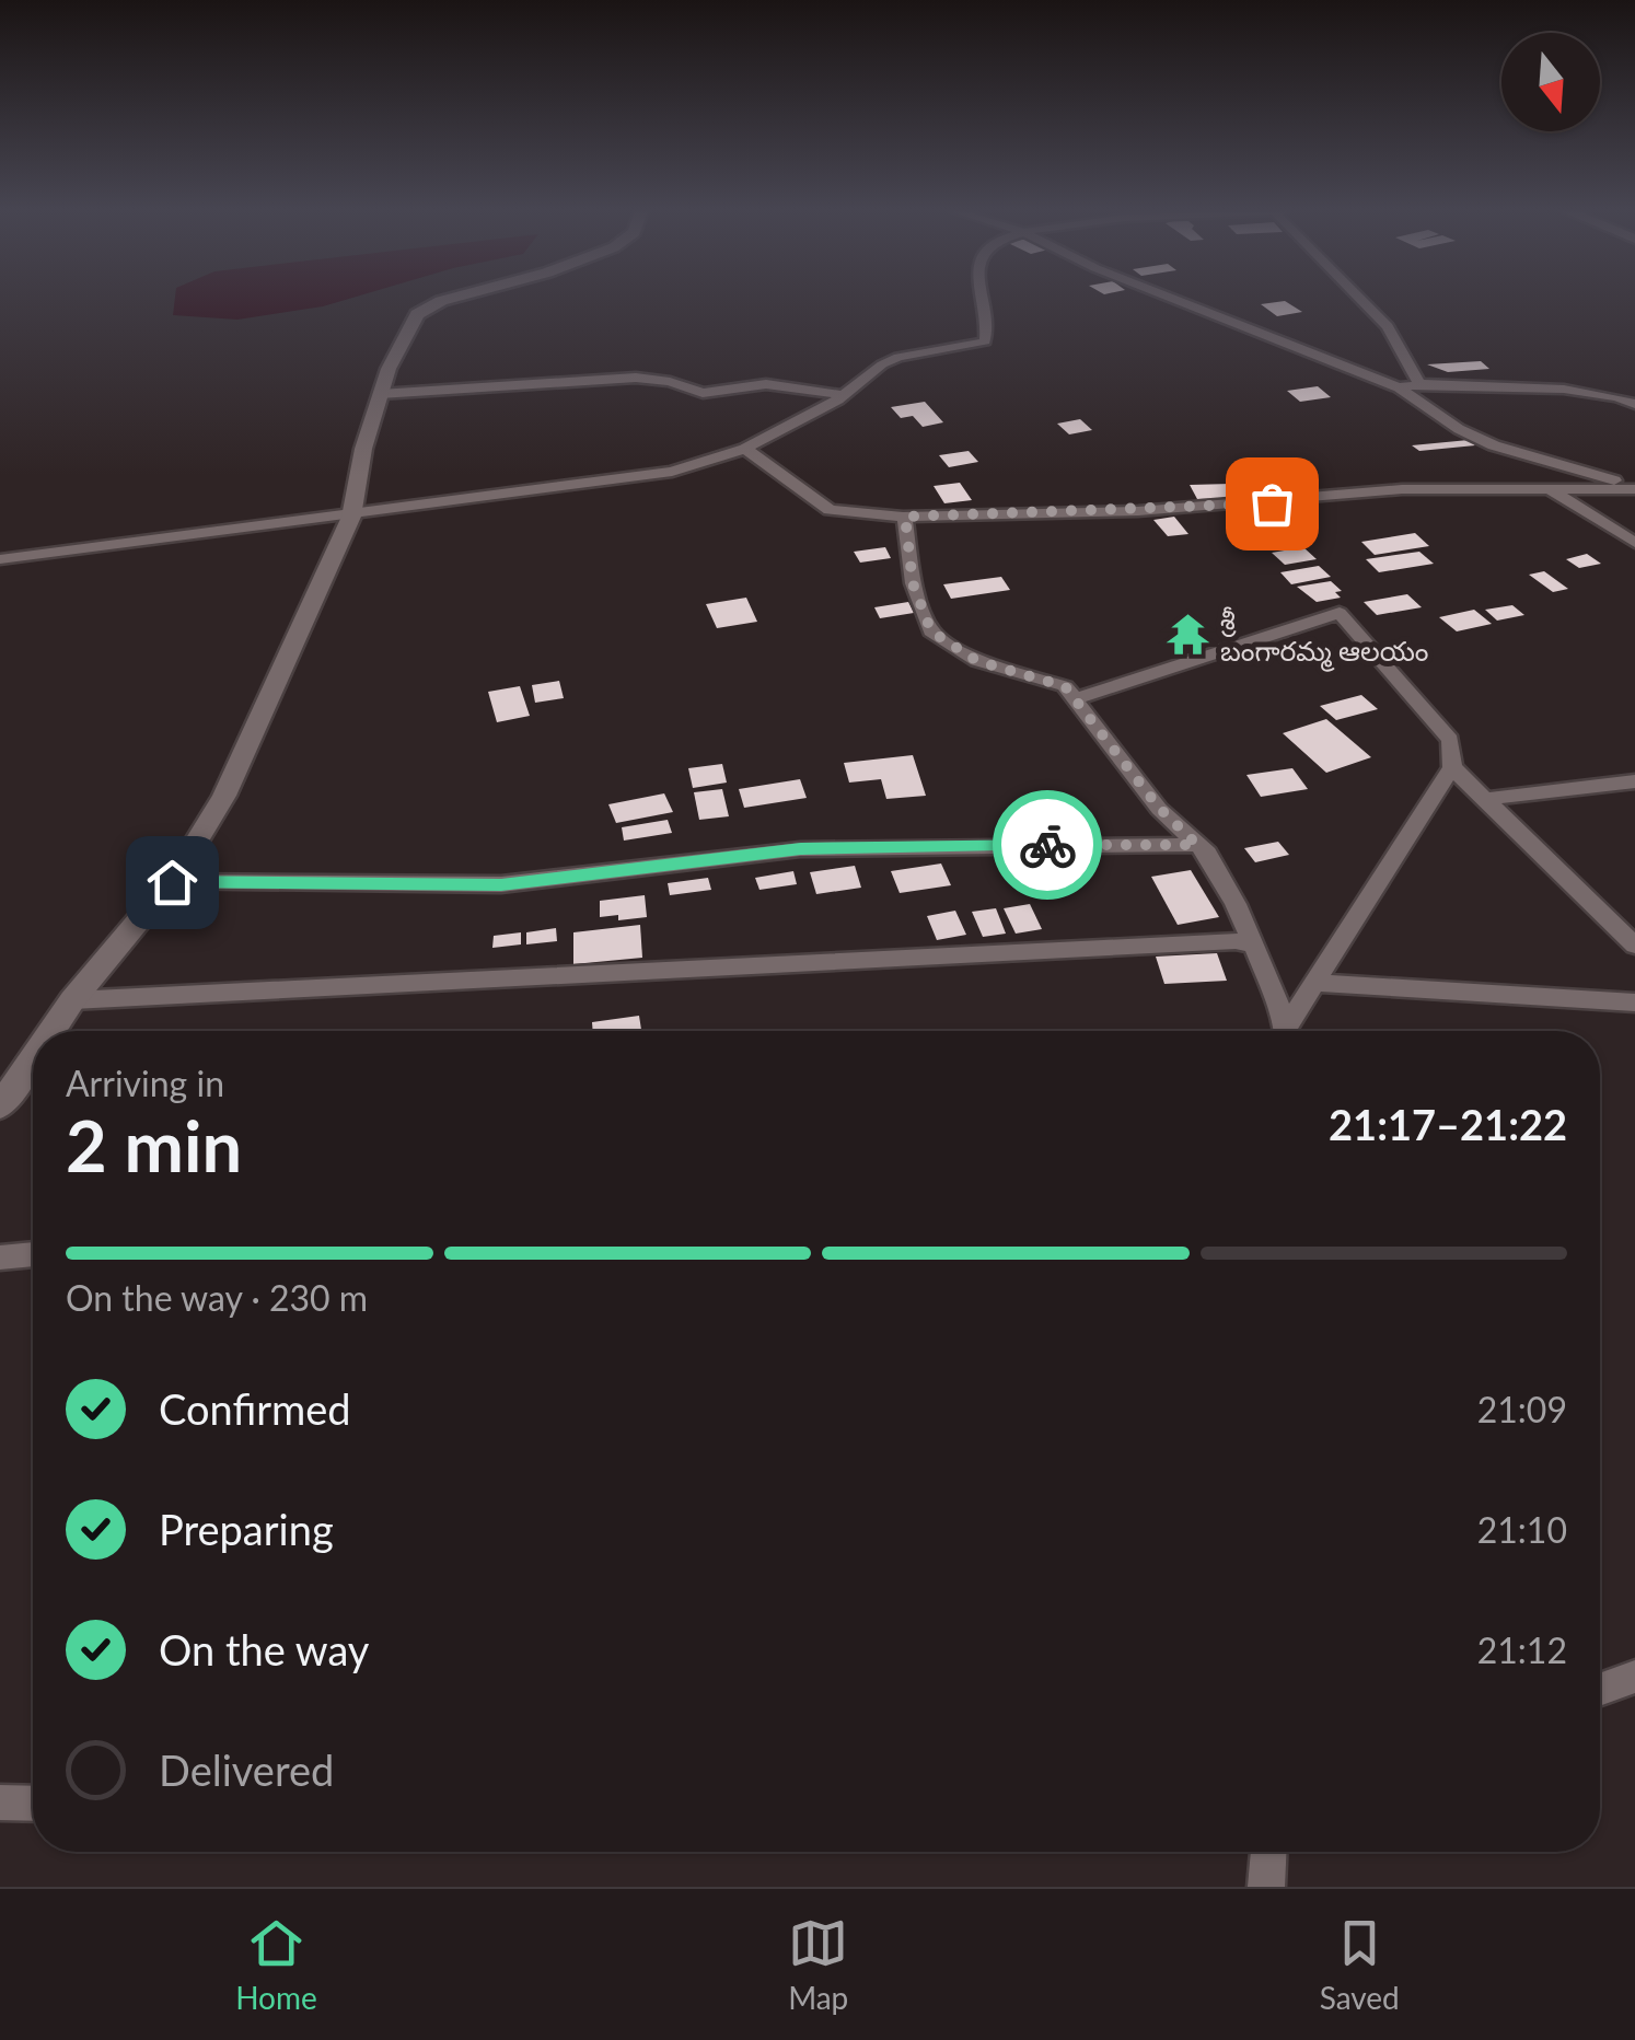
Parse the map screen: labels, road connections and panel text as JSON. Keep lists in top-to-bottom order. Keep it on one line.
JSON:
{"places":{"temple":["శ్రీ బంగారమ్మ ఆలయం"]},"north":"bottom","page":{"heading":["2 min","Arriving in","21:17–21:22"],"bar":"On the way · 230 m","list":[["Confirmed","21:09"],["Preparing","21:10"],["On the way","21:12"],"Delivered"],"tabs":["Home","Map","Saved"]}}
